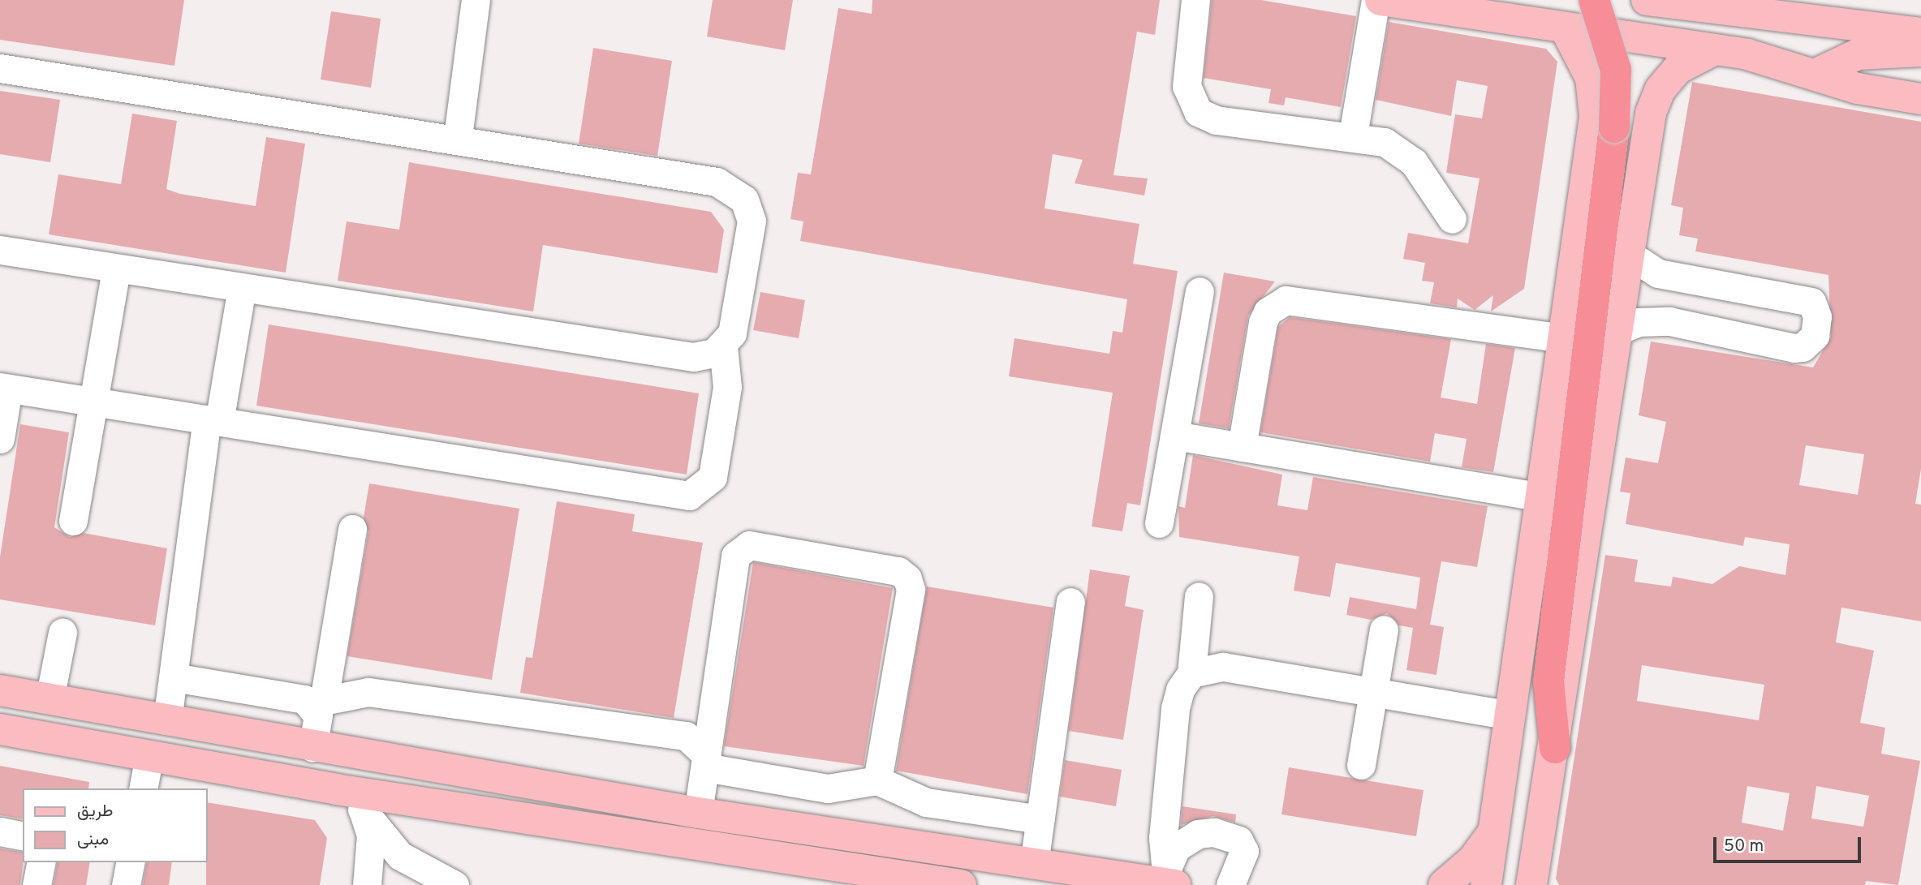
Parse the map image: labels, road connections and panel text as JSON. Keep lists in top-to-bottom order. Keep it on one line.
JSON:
{"legend":["طريق","مبنى"],"scale_bar":"50 m"}
